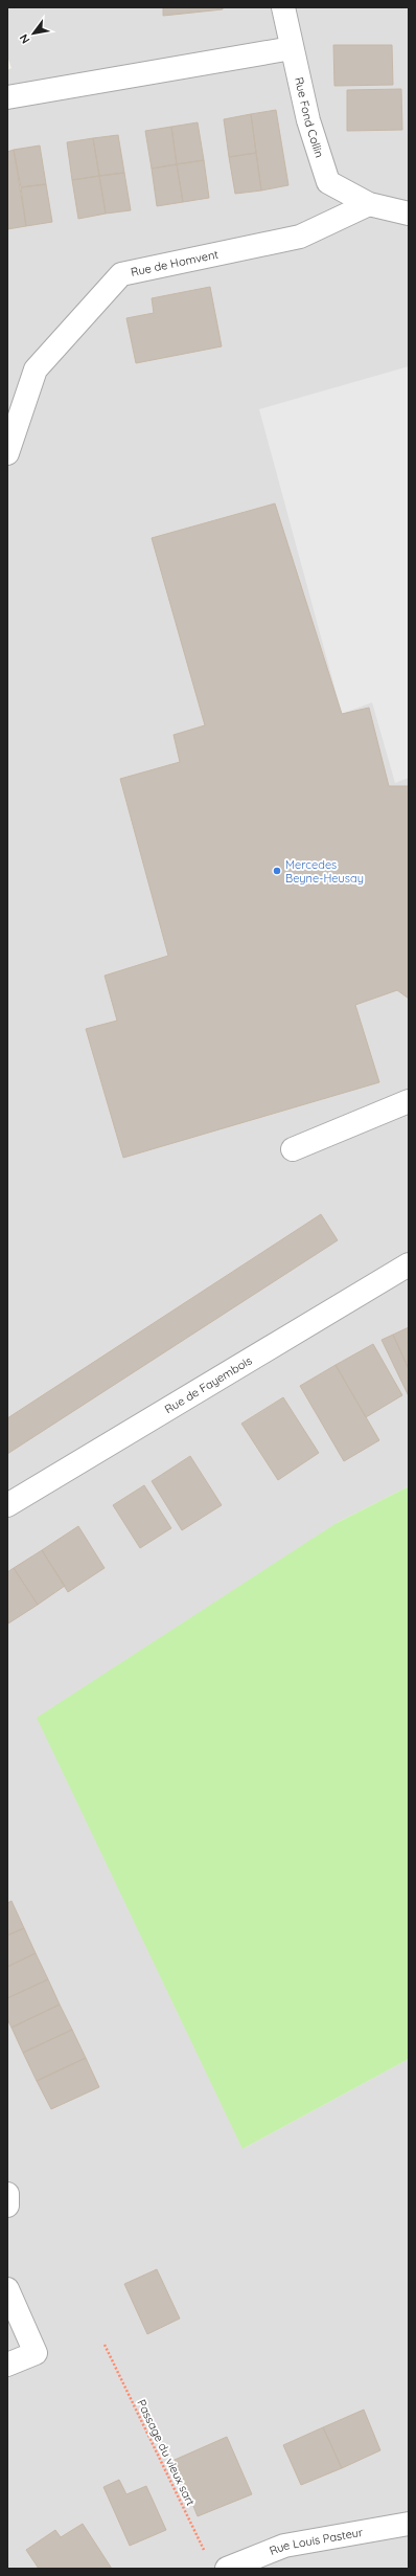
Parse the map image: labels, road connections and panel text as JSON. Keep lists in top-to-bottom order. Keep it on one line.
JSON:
{"streets":{"street":["Rue Fond Collin","Rue de Homvent","Rue de Fayembois","Rue Louis Pasteur"],"path":["Passage du vieux sart"]},"crossings":[["Rue Fond Collin","Rue de Homvent"]],"places":["Mercedes Beyne-Heusay"],"north":"bottom left"}
